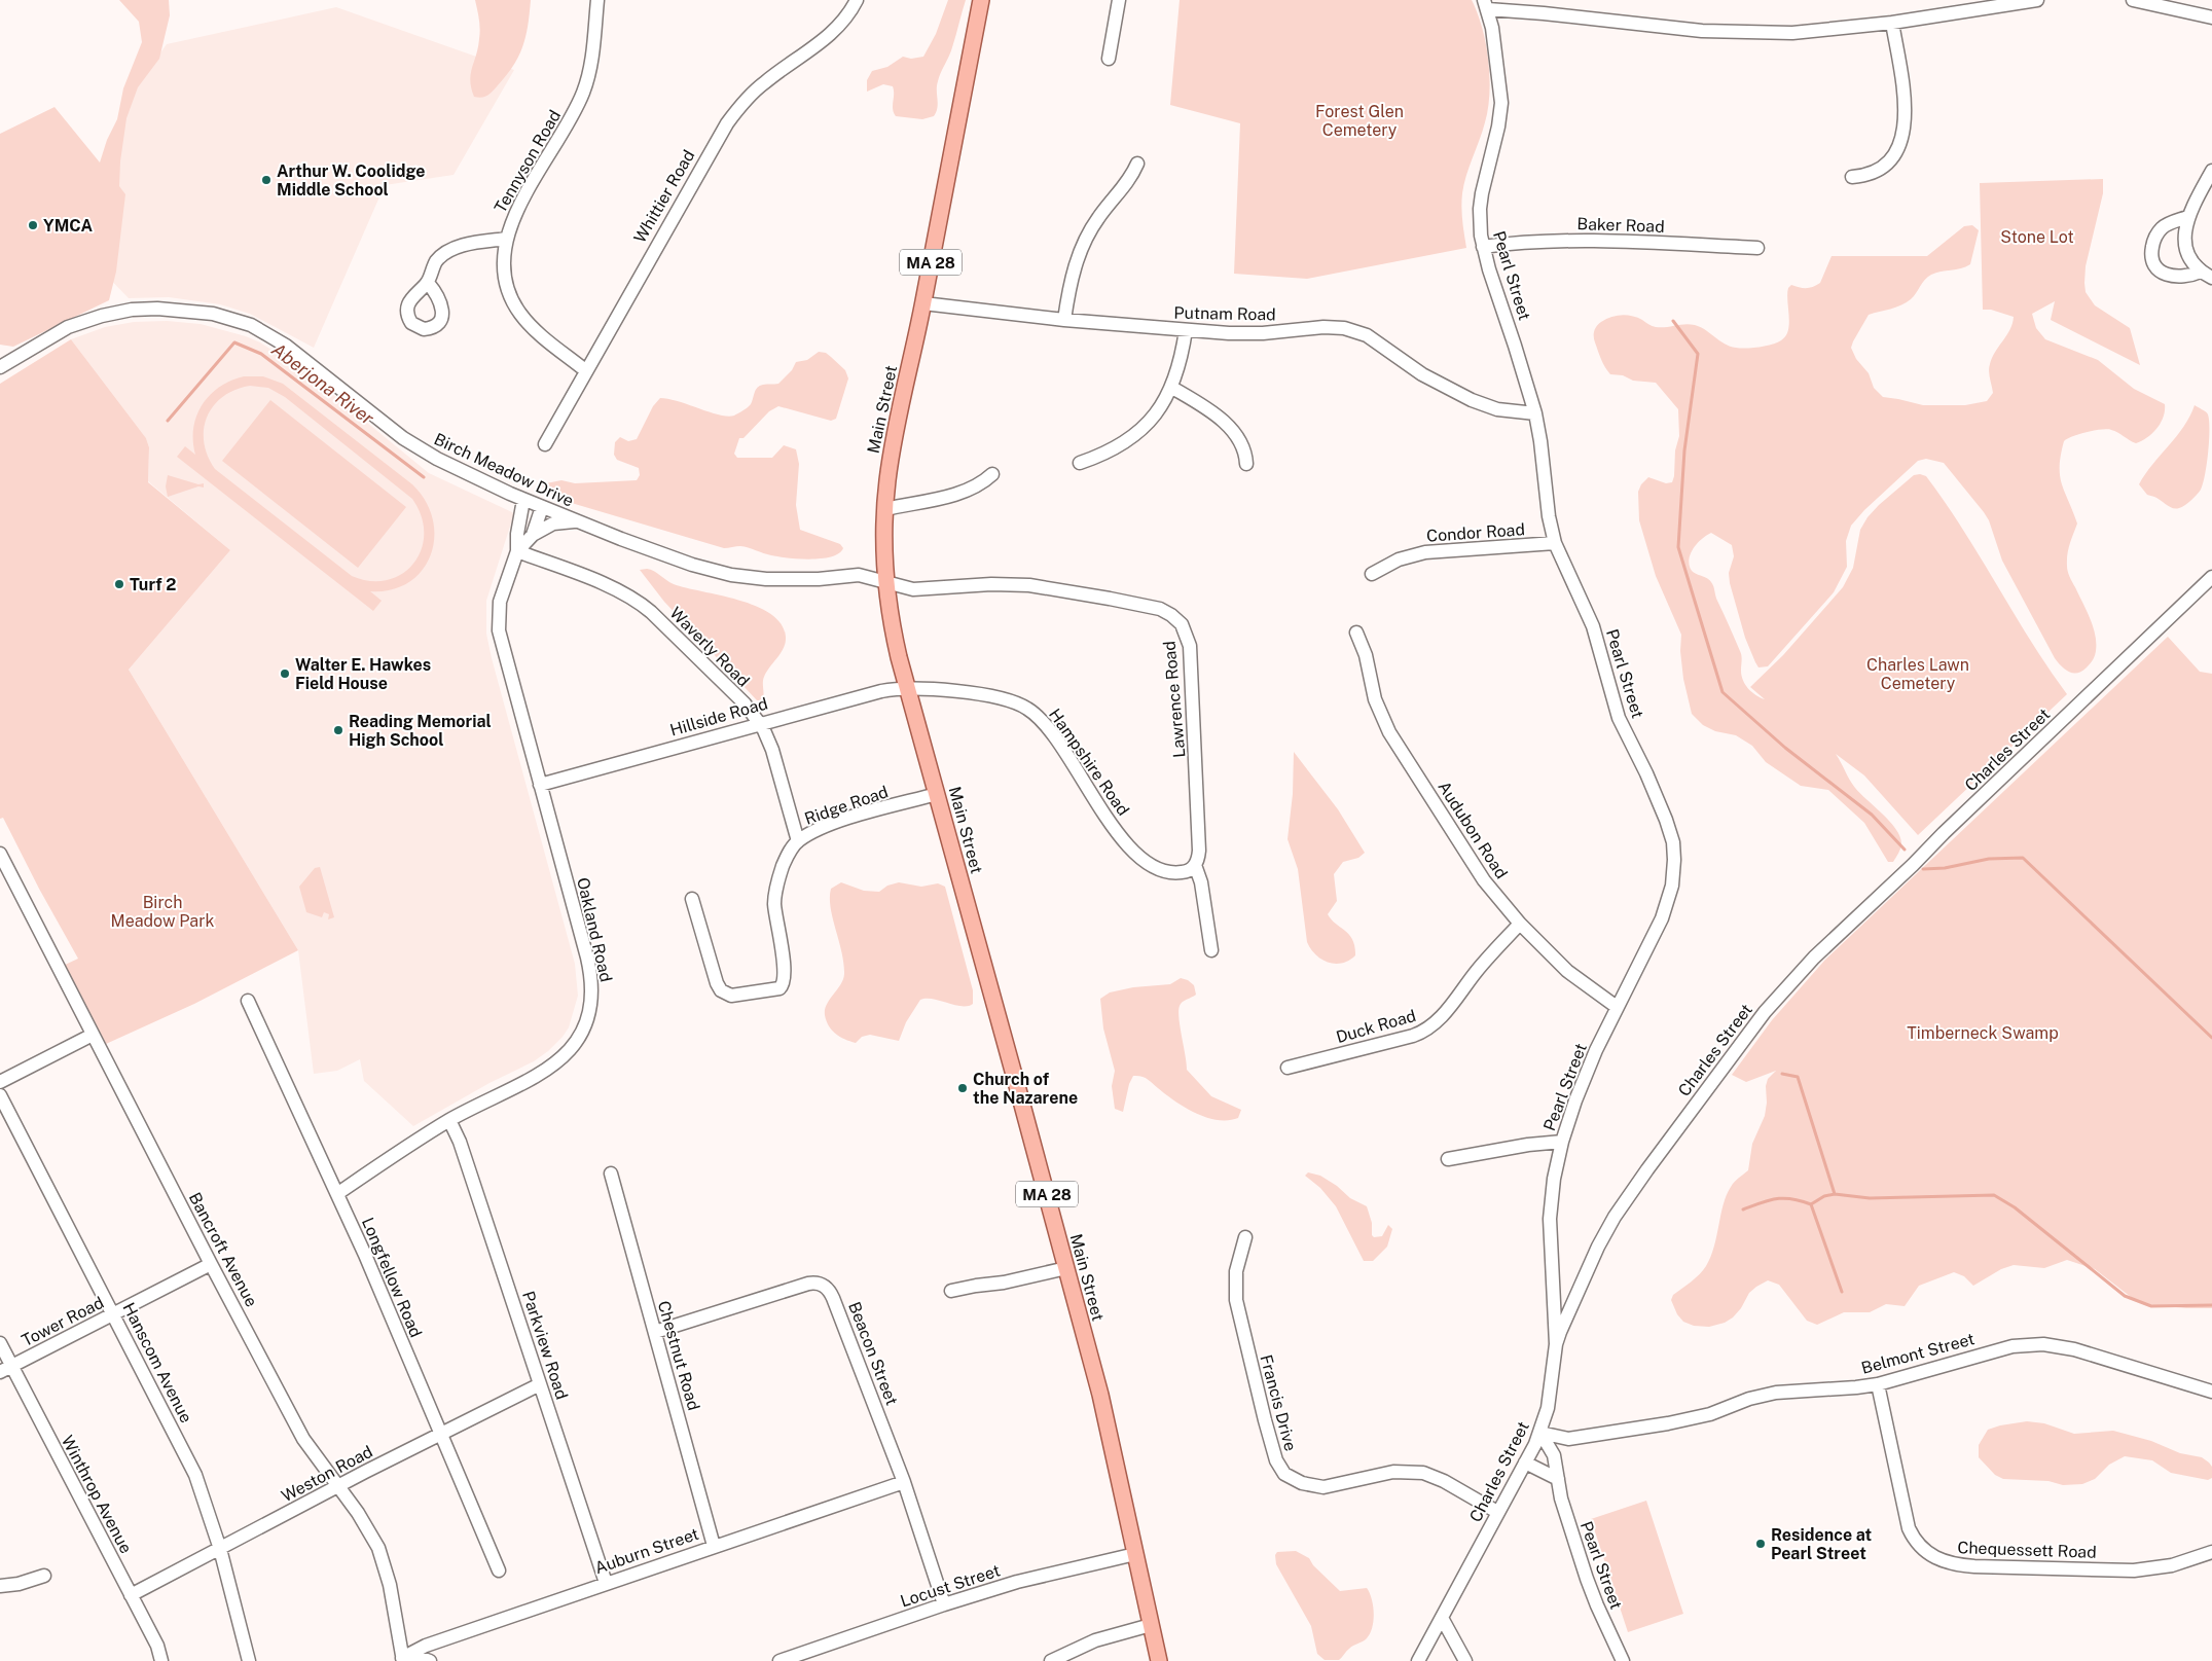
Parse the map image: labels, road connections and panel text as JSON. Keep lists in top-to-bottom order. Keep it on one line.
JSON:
{"streets":{"main road":["MA 28","Main Street"],"street":["Tennyson Road","Whittier Road","Baker Road","Pearl Street","Putnam Road","Birch Meadow Drive","Condor Road","Waverly Road","Lawrence Road","Hillside Road","Charles Street","Hampshire Road","Ridge Road","Audubon Road","Oakland Road","Duck Road","Bancroft Avenue","Longfellow Road","Tower Road","Parkview Road","Beacon Street","Belmont Street","Chestnut Road","Hanscom Avenue","Francis Drive","Weston Road","Winthrop Avenue","Chequessett Road","Auburn Street","Locust Street"]},"crossings":[["Tennyson Road","Whittier Road"],["Baker Road","Pearl Street"],["Pearl Street","Putnam Road"],["Pearl Street","Condor Road"],["Pearl Street","Charles Street"],["Pearl Street","Audubon Road"],["Pearl Street","Belmont Street"],["Putnam Road","Main Street"],["Main Street","Birch Meadow Drive"],["Main Street","Lawrence Road"],["Main Street","Hillside Road"],["Main Street","Hampshire Road"],["Main Street","Ridge Road"],["Main Street","Locust Street"],["Birch Meadow Drive","Lawrence Road"],["Birch Meadow Drive","Oakland Road"],["Waverly Road","Hillside Road"],["Waverly Road","Ridge Road"],["Waverly Road","Oakland Road"],["Lawrence Road","Hampshire Road"],["Hillside Road","Hampshire Road"],["Hillside Road","Oakland Road"],["Charles Street","Belmont Street"],["Charles Street","Francis Drive"],["Audubon Road","Duck Road"],["Oakland Road","Longfellow Road"],["Oakland Road","Parkview Road"],["Bancroft Avenue","Tower Road"],["Bancroft Avenue","Weston Road"],["Bancroft Avenue","Auburn Street"],["Longfellow Road","Weston Road"],["Tower Road","Hanscom Avenue"],["Tower Road","Winthrop Avenue"],["Parkview Road","Weston Road"],["Parkview Road","Auburn Street"],["Beacon Street","Chestnut Road"],["Beacon Street","Auburn Street"],["Beacon Street","Locust Street"],["Belmont Street","Chequessett Road"],["Chestnut Road","Auburn Street"],["Hanscom Avenue","Weston Road"],["Weston Road","Winthrop Avenue"]],"water":["Aberjona River"],"parks":["Forest Glen Cemetery","Stone Lot","Charles Lawn Cemetery","Birch Meadow Park","Timberneck Swamp"],"places":["Arthur W. Coolidge Middle School","YMCA","Turf 2","Walter E. Hawkes Field House","Reading Memorial High School","Church of the Nazarene","Residence at Pearl Street"]}
